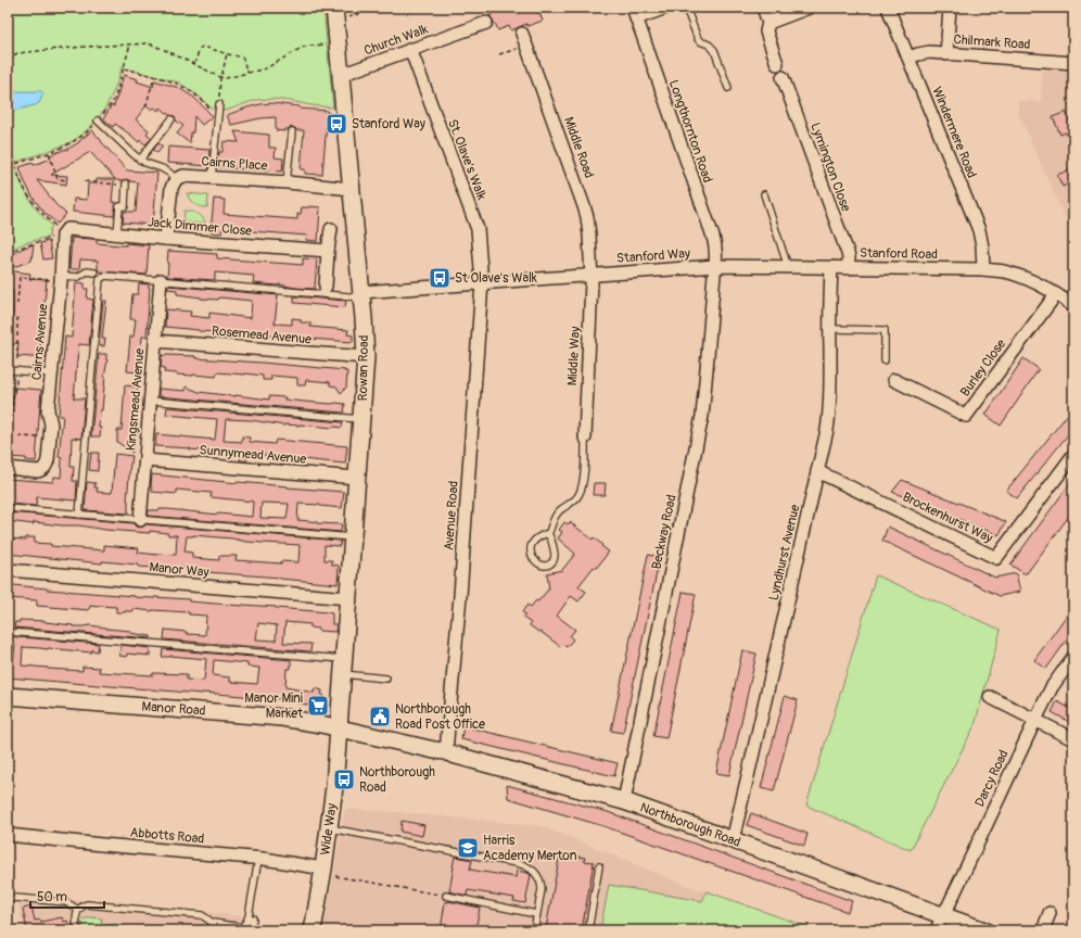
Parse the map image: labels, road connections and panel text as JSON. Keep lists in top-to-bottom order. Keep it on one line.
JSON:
{"streets":{"main road":["Rowan Road","Manor Road","Northborough Road","Wide Way"],"street":["Church Walk","Chilmark Road","Longthornton Road","Windermere Road","Middle Road","St. Olave's Walk","Cairns Place","Lymington Close","Jack Dimmer Close","Stanford Road","Stanford Way","Rosemead Avenue","Cairns Avenue","Middle Way","Burley Close","Kingsmead Avenue","Sunnymead Avenue","Avenue Road","Brockenhurst Way","Beckway Road","Lyndhurst Avenue","Manor Way","Darcy Road","Abbotts Road"]},"crossings":[["Church Walk","St. Olave's Walk"],["Church Walk","Rowan Road"],["Chilmark Road","Windermere Road"],["Longthornton Road","Stanford Road"],["Longthornton Road","Stanford Way"],["Longthornton Road","Beckway Road"],["Windermere Road","Stanford Road"],["Middle Road","Stanford Way"],["Middle Road","Middle Way"],["St. Olave's Walk","Stanford Way"],["St. Olave's Walk","Avenue Road"],["Cairns Place","Rowan Road"],["Lymington Close","Stanford Road"],["Jack Dimmer Close","Cairns Avenue"],["Stanford Road","Stanford Way"],["Stanford Road","Burley Close"],["Stanford Road","Beckway Road"],["Stanford Road","Lyndhurst Avenue"],["Stanford Way","Middle Way"],["Stanford Way","Rowan Road"],["Stanford Way","Avenue Road"],["Stanford Way","Beckway Road"],["Rosemead Avenue","Rowan Road"],["Rosemead Avenue","Kingsmead Avenue"],["Rowan Road","Sunnymead Avenue"],["Rowan Road","Manor Way"],["Rowan Road","Manor Road"],["Rowan Road","Northborough Road"],["Rowan Road","Wide Way"],["Kingsmead Avenue","Sunnymead Avenue"],["Avenue Road","Northborough Road"],["Brockenhurst Way","Lyndhurst Avenue"],["Beckway Road","Northborough Road"],["Lyndhurst Avenue","Northborough Road"],["Manor Road","Northborough Road"],["Manor Road","Wide Way"],["Darcy Road","Northborough Road"],["Northborough Road","Wide Way"],["Wide Way","Abbotts Road"]],"places":{"bus stop":["Stanford Way","St Olave's Walk","Northborough Road"],"supermarket":["Manor Mini Market"],"public building":["Northborough Road Post Office"],"school or university":["Harris Academy Merton"]},"scale_bar":"50 m"}
